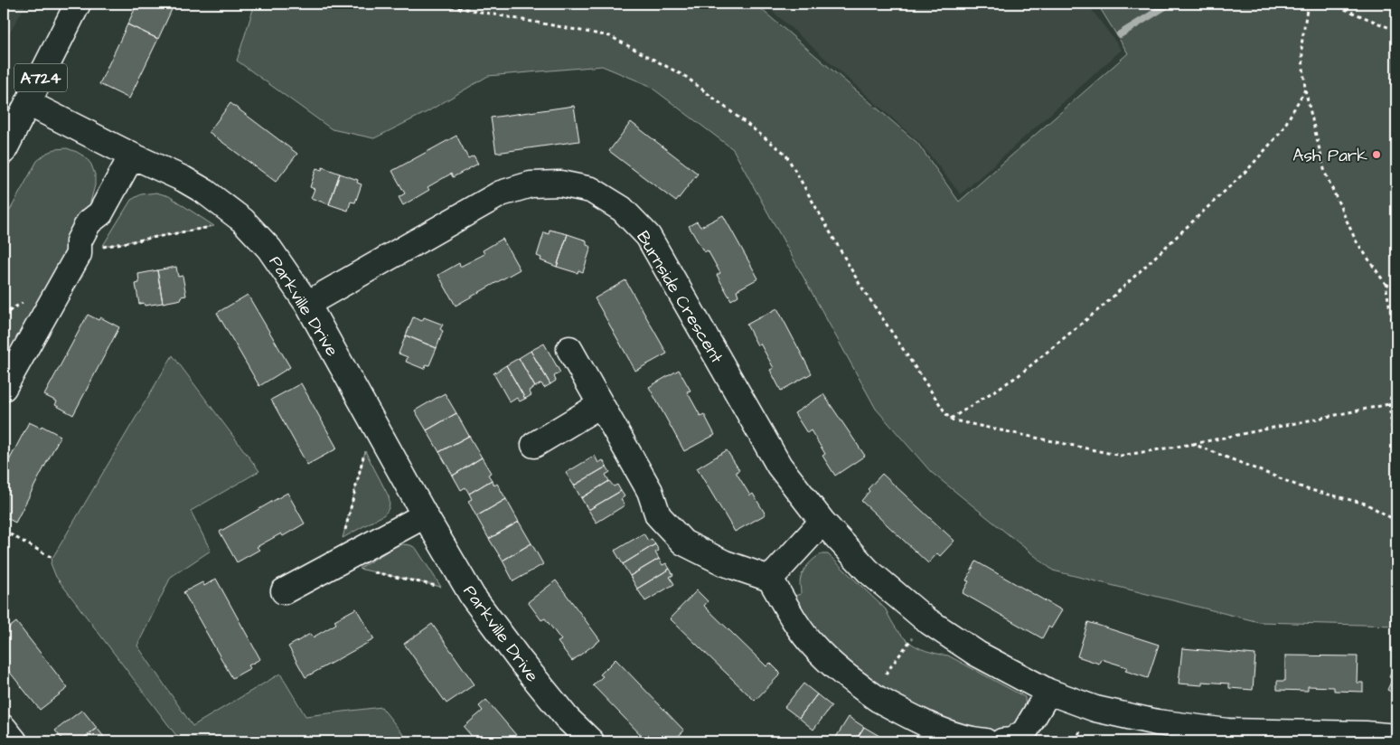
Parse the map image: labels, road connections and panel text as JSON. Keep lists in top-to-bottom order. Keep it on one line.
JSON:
{"streets":{"street":["A724","Burnside Crescent","Parkville Drive"]},"crossings":[["A724","Parkville Drive"],["Burnside Crescent","Parkville Drive"]],"places":["Ash Park"]}
